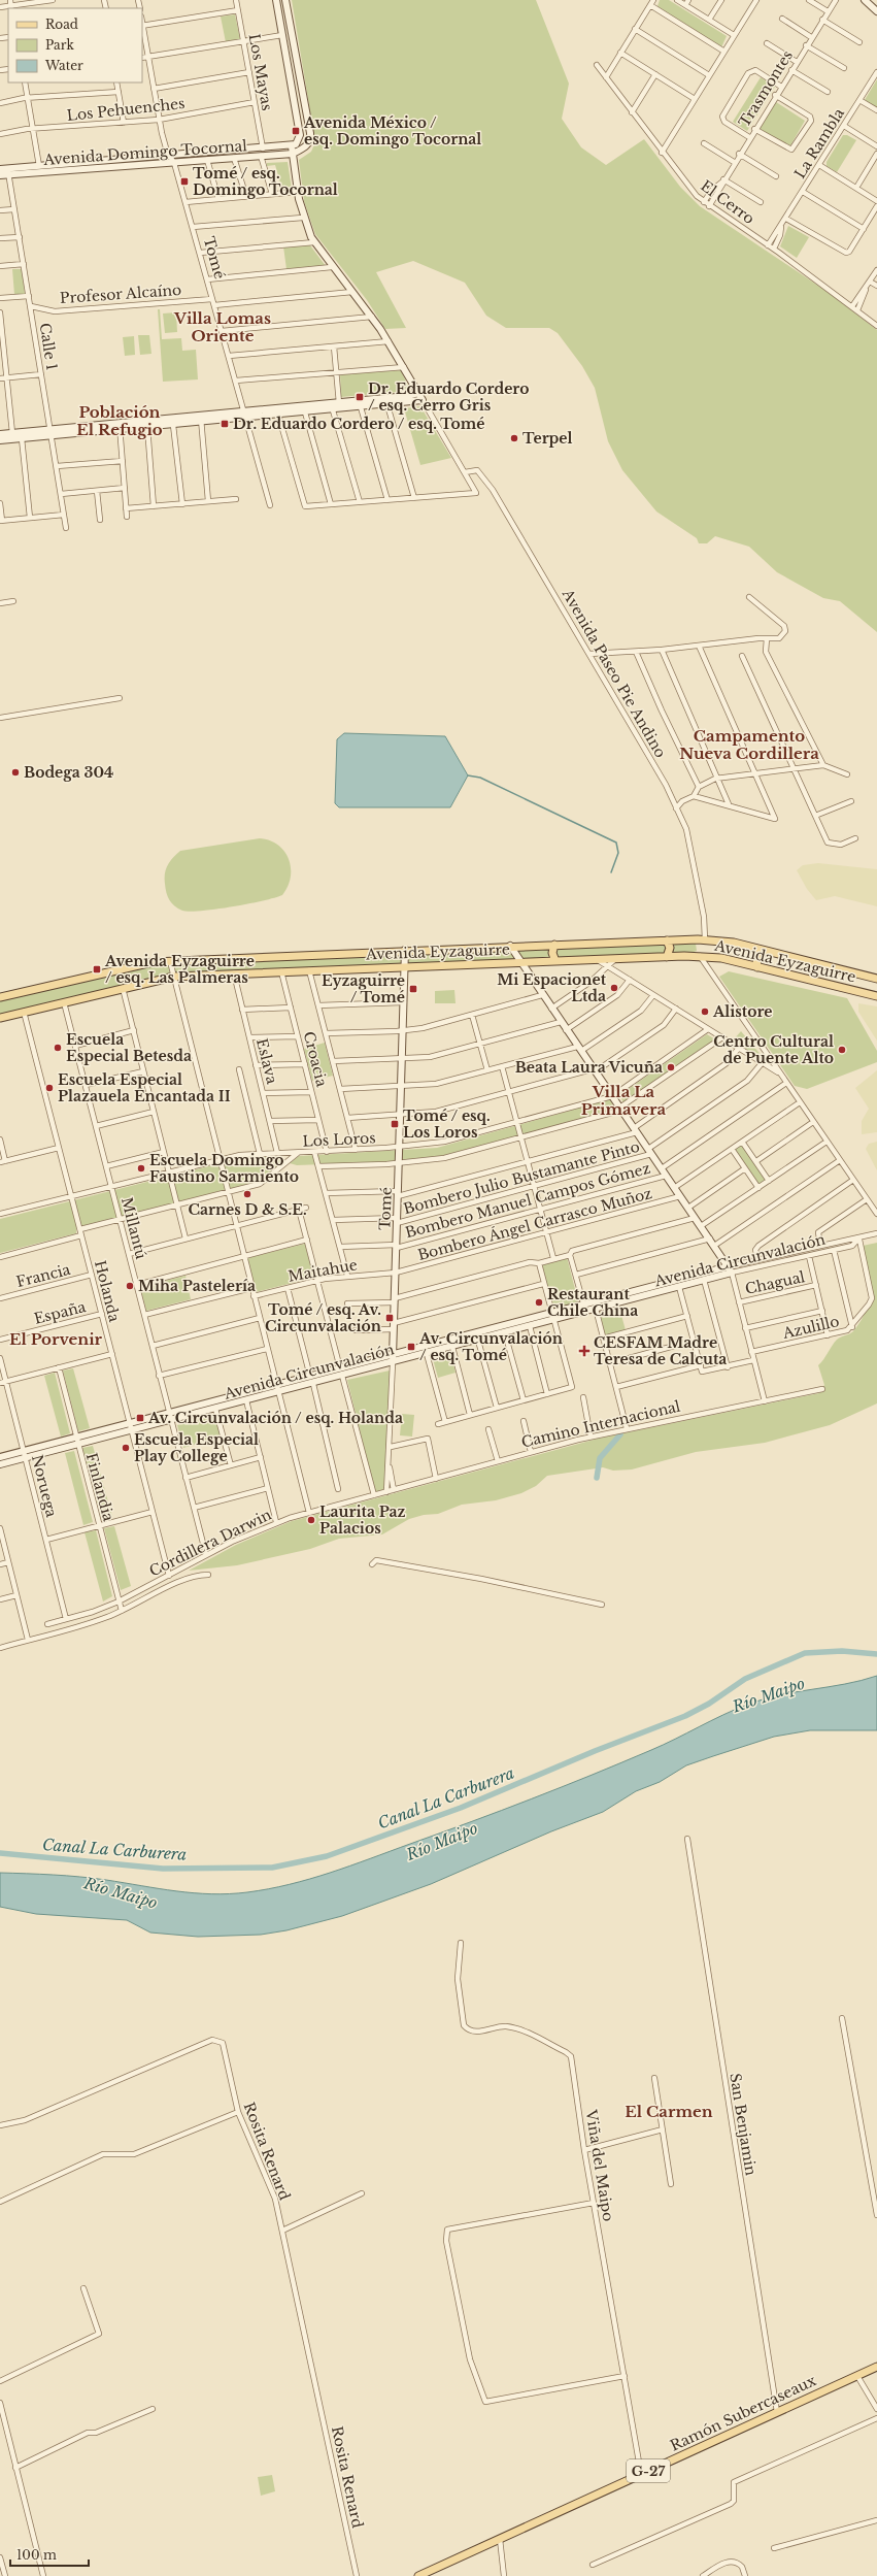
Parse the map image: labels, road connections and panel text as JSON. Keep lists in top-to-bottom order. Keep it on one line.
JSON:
{"streets":{"main road":["Avenida Eyzaguirre","Ramón Subercaseaux","G-27"],"street":["Los Mayas","Trasmontes","Los Pehuenches","La Rambla","Avenida Domingo Tocornal","El Cerro","Tomé","Profesor Alcaíno","Calle 1","Avenida Paseo Pie Andino","Croacia","Eslava","Los Loros","Bombero Julio Bustamante Pinto","Bombero Manuel Campos Gómez","Bombero Ángel Carrasco Muñoz","Millantú","Avenida Circunvalación","Maitahue","Francia","Chagual","Holanda","España","Azulillo","Camino Internacional","Noruega","Finlandia","Cordillera Darwin","San Benjamin","Rosita Renard","Viña del Maipo"]},"crossings":[["Los Mayas","Los Pehuenches"],["Los Mayas","Avenida Domingo Tocornal"],["Trasmontes","El Cerro"],["Los Pehuenches","Tomé"],["La Rambla","El Cerro"],["Avenida Domingo Tocornal","Tomé"],["Avenida Domingo Tocornal","Calle 1"],["Tomé","Profesor Alcaíno"],["Tomé","Avenida Eyzaguirre"],["Tomé","Los Loros"],["Tomé","Bombero Julio Bustamante Pinto"],["Tomé","Bombero Manuel Campos Gómez"],["Tomé","Bombero Ángel Carrasco Muñoz"],["Tomé","Avenida Circunvalación"],["Tomé","Maitahue"],["Tomé","Camino Internacional"],["Tomé","Cordillera Darwin"],["Profesor Alcaíno","Calle 1"],["Avenida Paseo Pie Andino","Avenida Eyzaguirre"],["Avenida Eyzaguirre","Croacia"],["Avenida Eyzaguirre","Eslava"],["Avenida Eyzaguirre","Millantú"],["Avenida Eyzaguirre","Holanda"],["Croacia","Los Loros"],["Eslava","Los Loros"],["Los Loros","Millantú"],["Los Loros","Holanda"],["Bombero Ángel Carrasco Muñoz","Maitahue"],["Millantú","Avenida Circunvalación"],["Millantú","Cordillera Darwin"],["Avenida Circunvalación","Holanda"],["Avenida Circunvalación","Azulillo"],["Avenida Circunvalación","Noruega"],["Avenida Circunvalación","Finlandia"],["Francia","Holanda"],["Holanda","España"],["Holanda","Cordillera Darwin"],["Camino Internacional","Cordillera Darwin"],["Noruega","Cordillera Darwin"],["Finlandia","Cordillera Darwin"],["San Benjamin","Ramón Subercaseaux"],["Viña del Maipo","Ramón Subercaseaux"]],"districts":["Villa Lomas Oriente","Población El Refugio","Campamento Nueva Cordillera","Villa La Primavera","El Porvenir","El Carmen"],"water":["Río Maipo","Canal La Carburera"],"places":{"transit":["Avenida México / esq. Domingo Tocornal","Tomé / esq. Domingo Tocornal","Dr. Eduardo Cordero / esq. Cerro Gris","Dr. Eduardo Cordero / esq. Tomé","Avenida Eyzaguirre / esq. Las Palmeras","Eyzaguirre / Tomé","Tomé / esq. Los Loros","Tomé / esq. Av. Circunvalación","Av. Circunvalación / esq. Tomé","Av. Circunvalación / esq. Holanda"],"other":["Terpel","Bodega 304","Mi Espacionet Ltda","Alistore","Escuela Especial Betesda","Centro Cultural de Puente Alto","Beata Laura Vicuña","Escuela Especial Plazauela Encantada II","Escuela Domingo Faustino Sarmiento","Carnes D & S.E.","Miha Pastelería","Restaurant Chile China","Escuela Especial Play College","Laurita Paz Palacios"],"health":["CESFAM Madre Teresa de Calcuta"]},"legend":["Road","Park","Water"],"scale_bar":"100 m"}
